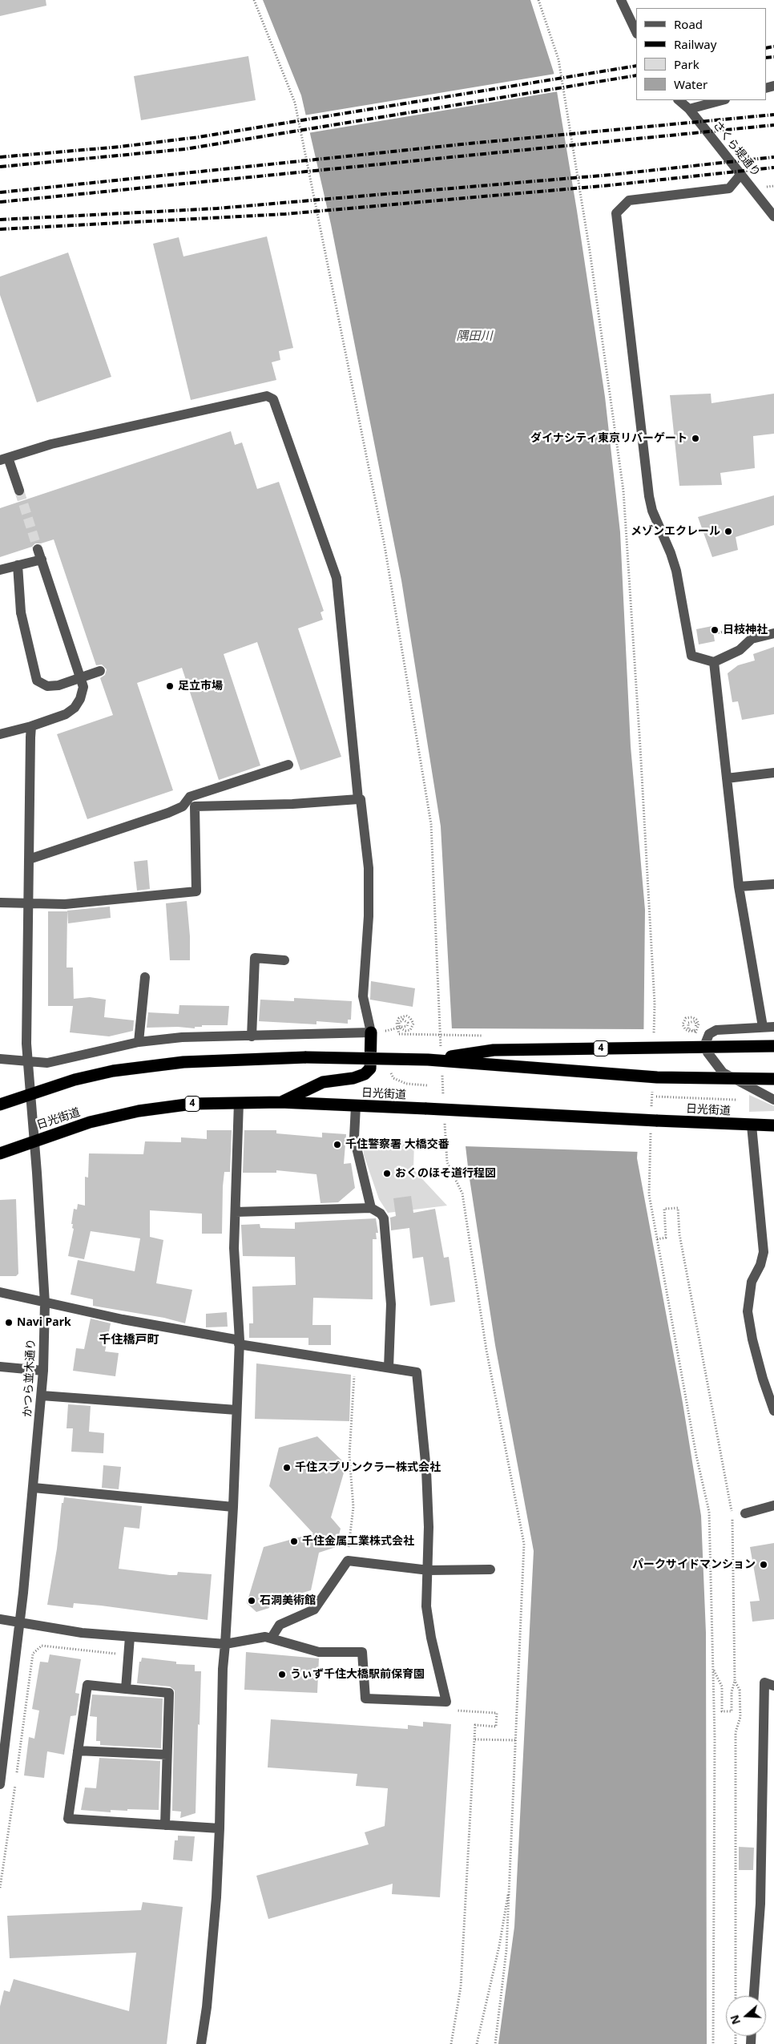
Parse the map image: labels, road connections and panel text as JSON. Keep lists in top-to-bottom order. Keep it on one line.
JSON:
{"streets":{"highway":["4","日光街道"],"street":["さくら堤通り","かつら並木通り"]},"crossings":[["4","かつら並木通り"],["日光街道","かつら並木通り"]],"districts":["千住橋戸町"],"water":["隅田川"],"places":["ダイナシティ東京リバーゲート","メゾンエクレール","日枝神社","足立市場","千住警察署 大橋交番","おくのほそ道行程図","Navi Park","千住スプリンクラー株式会社","千住金属工業株式会社","パークサイドマンション","石洞美術館","うぃず千住大橋駅前保育園"],"legend":["Road","Railway","Park","Water"],"north":"left"}
